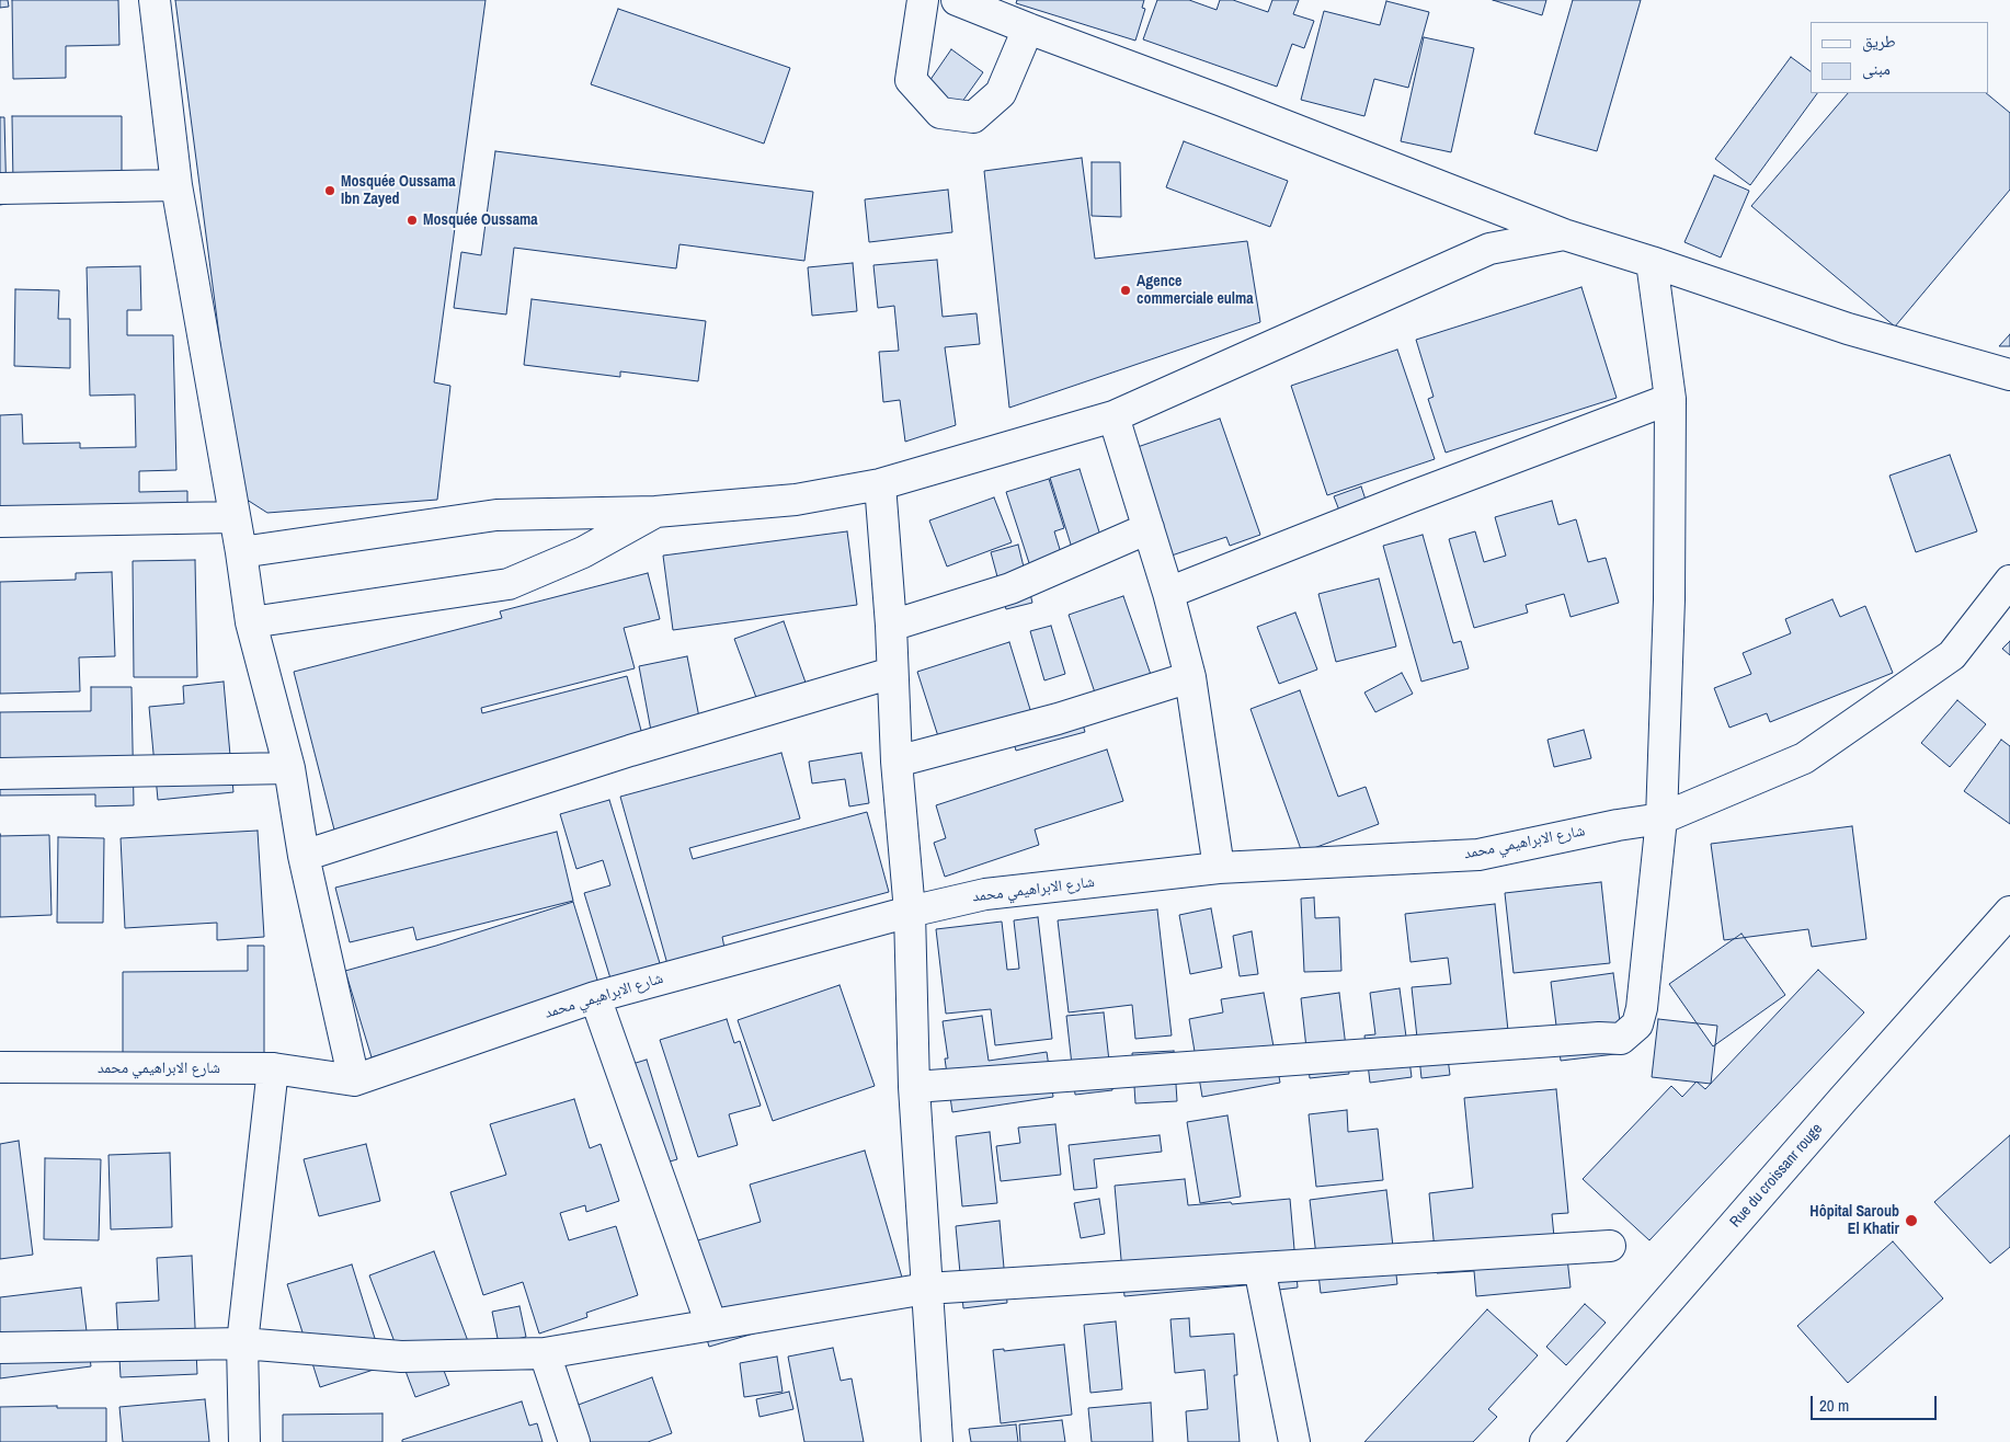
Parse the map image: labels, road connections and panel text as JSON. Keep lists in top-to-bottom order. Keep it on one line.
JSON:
{"streets":{"street":["شارع الابراهيمي محمد","Rue du croissanr rouge"]},"places":["Mosquée Oussama Ibn Zayed","Mosquée Oussama","Agence commerciale eulma","Hôpital Saroub El Khatir"],"legend":["طريق","مبنى"],"scale_bar":"20 m"}
